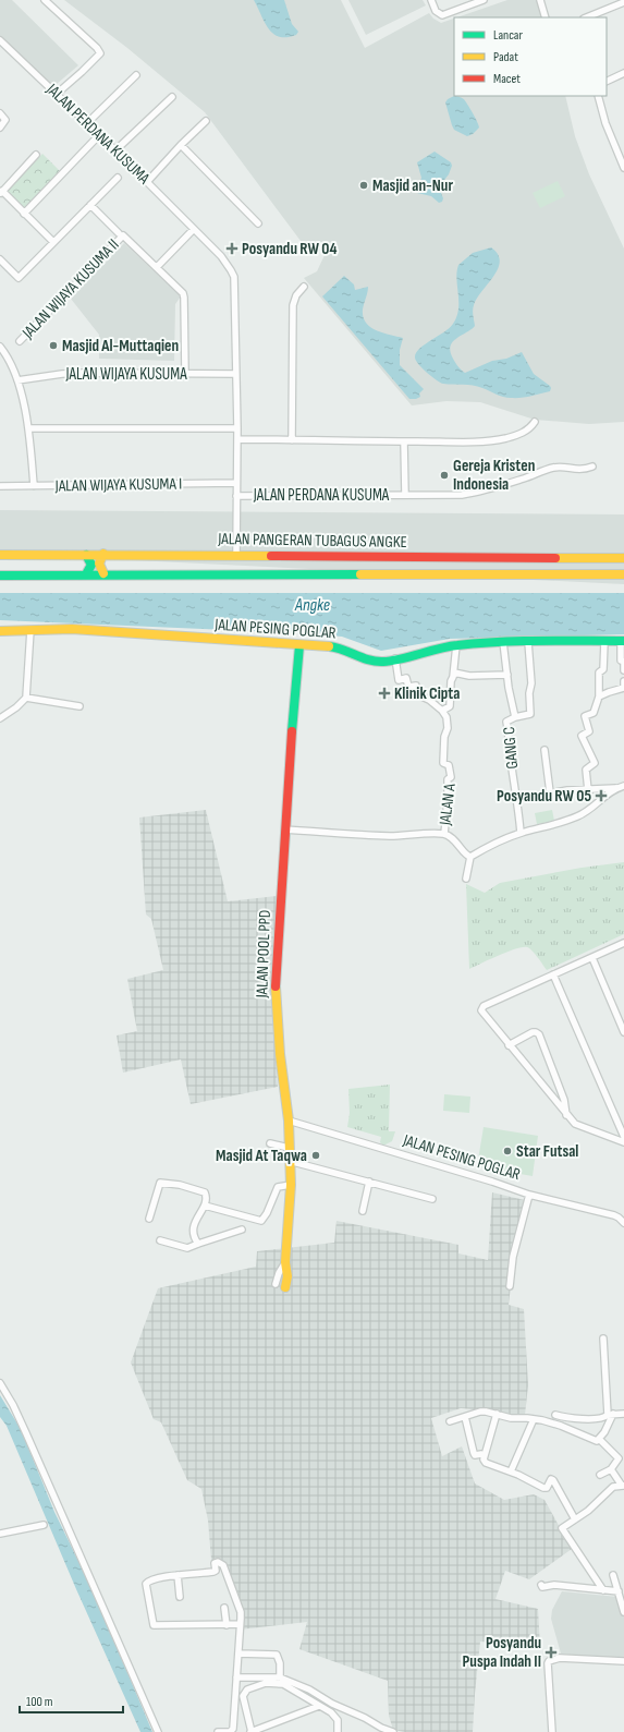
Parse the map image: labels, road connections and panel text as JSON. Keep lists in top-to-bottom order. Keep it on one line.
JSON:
{"streets":{"main road":["JALAN PANGERAN TUBAGUS ANGKE","JALAN PESING POGLAR","JALAN POOL PPD"],"street":["JALAN PERDANA KUSUMA","JALAN WIJAYA KUSUMA II","JALAN WIJAYA KUSUMA","JALAN WIJAYA KUSUMA I","GANG C","JALAN A"]},"crossings":[["JALAN PERDANA KUSUMA","JALAN WIJAYA KUSUMA"],["JALAN PERDANA KUSUMA","JALAN WIJAYA KUSUMA I"],["JALAN PERDANA KUSUMA","JALAN PANGERAN TUBAGUS ANGKE"],["JALAN PESING POGLAR","GANG C"],["JALAN PESING POGLAR","JALAN POOL PPD"]],"water":["Angke"],"places":{"other":["Masjid an-Nur","Masjid Al-Muttaqien","Gereja Kristen Indonesia","Star Futsal","Masjid At Taqwa"],"health":["Posyandu RW 04","Klinik Cipta","Posyandu RW 05","Posyandu Puspa Indah II"]},"legend":["Lancar","Padat","Macet"],"scale_bar":"100 m"}
